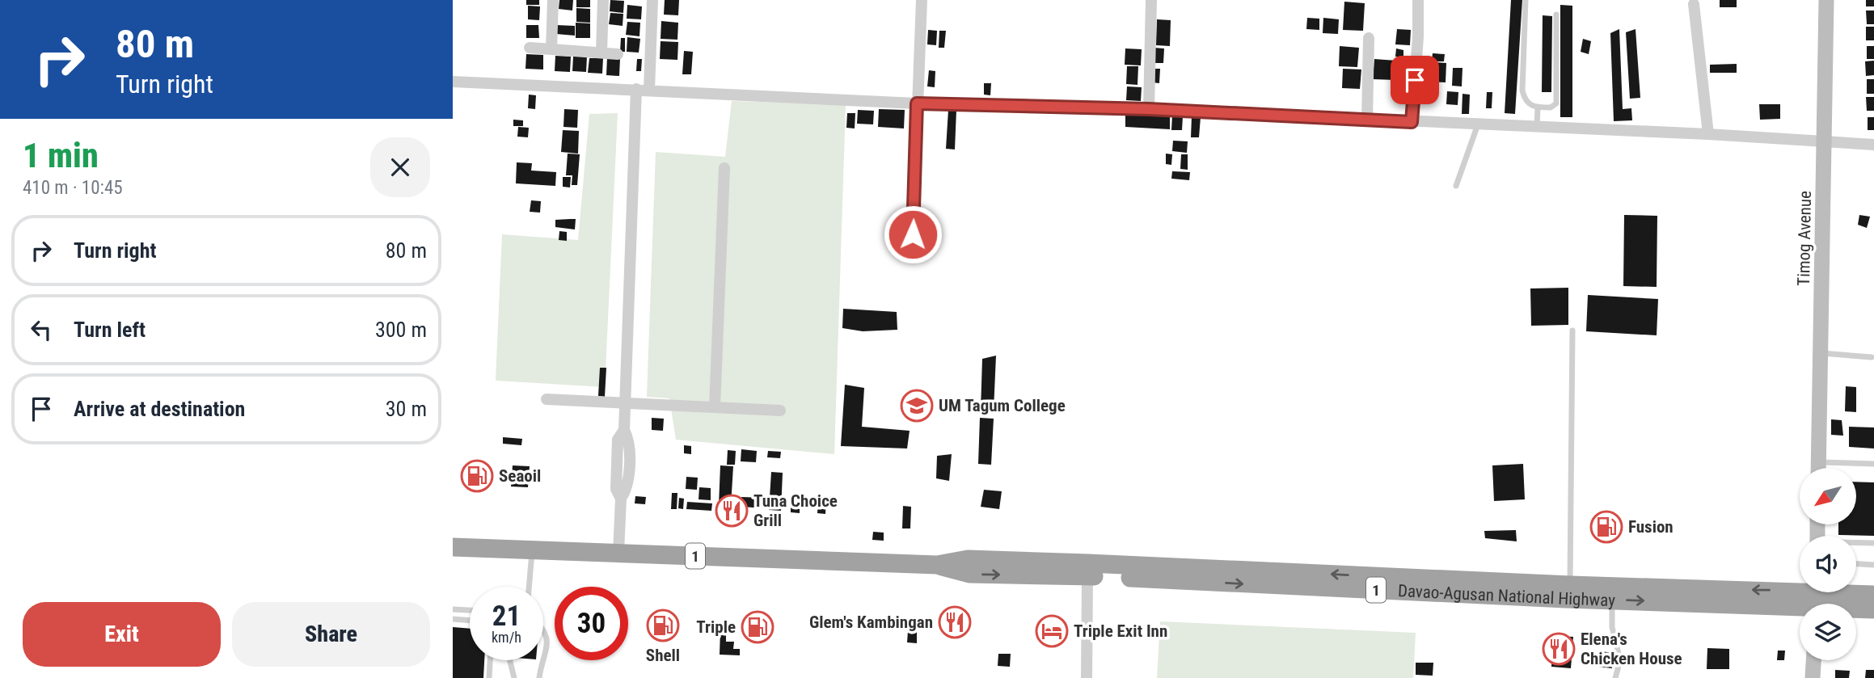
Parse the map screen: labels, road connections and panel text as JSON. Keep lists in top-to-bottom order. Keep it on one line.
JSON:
{"streets":{"highway":["1","Davao-Agusan National Highway"],"main road":["Timog Avenue"]},"places":{"school or university":["UM Tagum College"],"fuel station":["Seaoil","Fusion","Shell","Triple"],"restaurant":["Tuna Choice Grill","Glem's Kambingan","Elena's Chicken House"],"hotel":["Triple Exit Inn"]},"north":"bottom left","page":{"turn":["80 m","Turn right"],"heading":["1 min","410 m · 10:45"],"list":[{"name":"Turn right","value":"80 m"},{"name":"Turn left","value":"300 m"},{"name":"Arrive at destination","value":"30 m"}],"speed":"21 km/h","limit":"30","buttons":["Exit","Share"]}}
